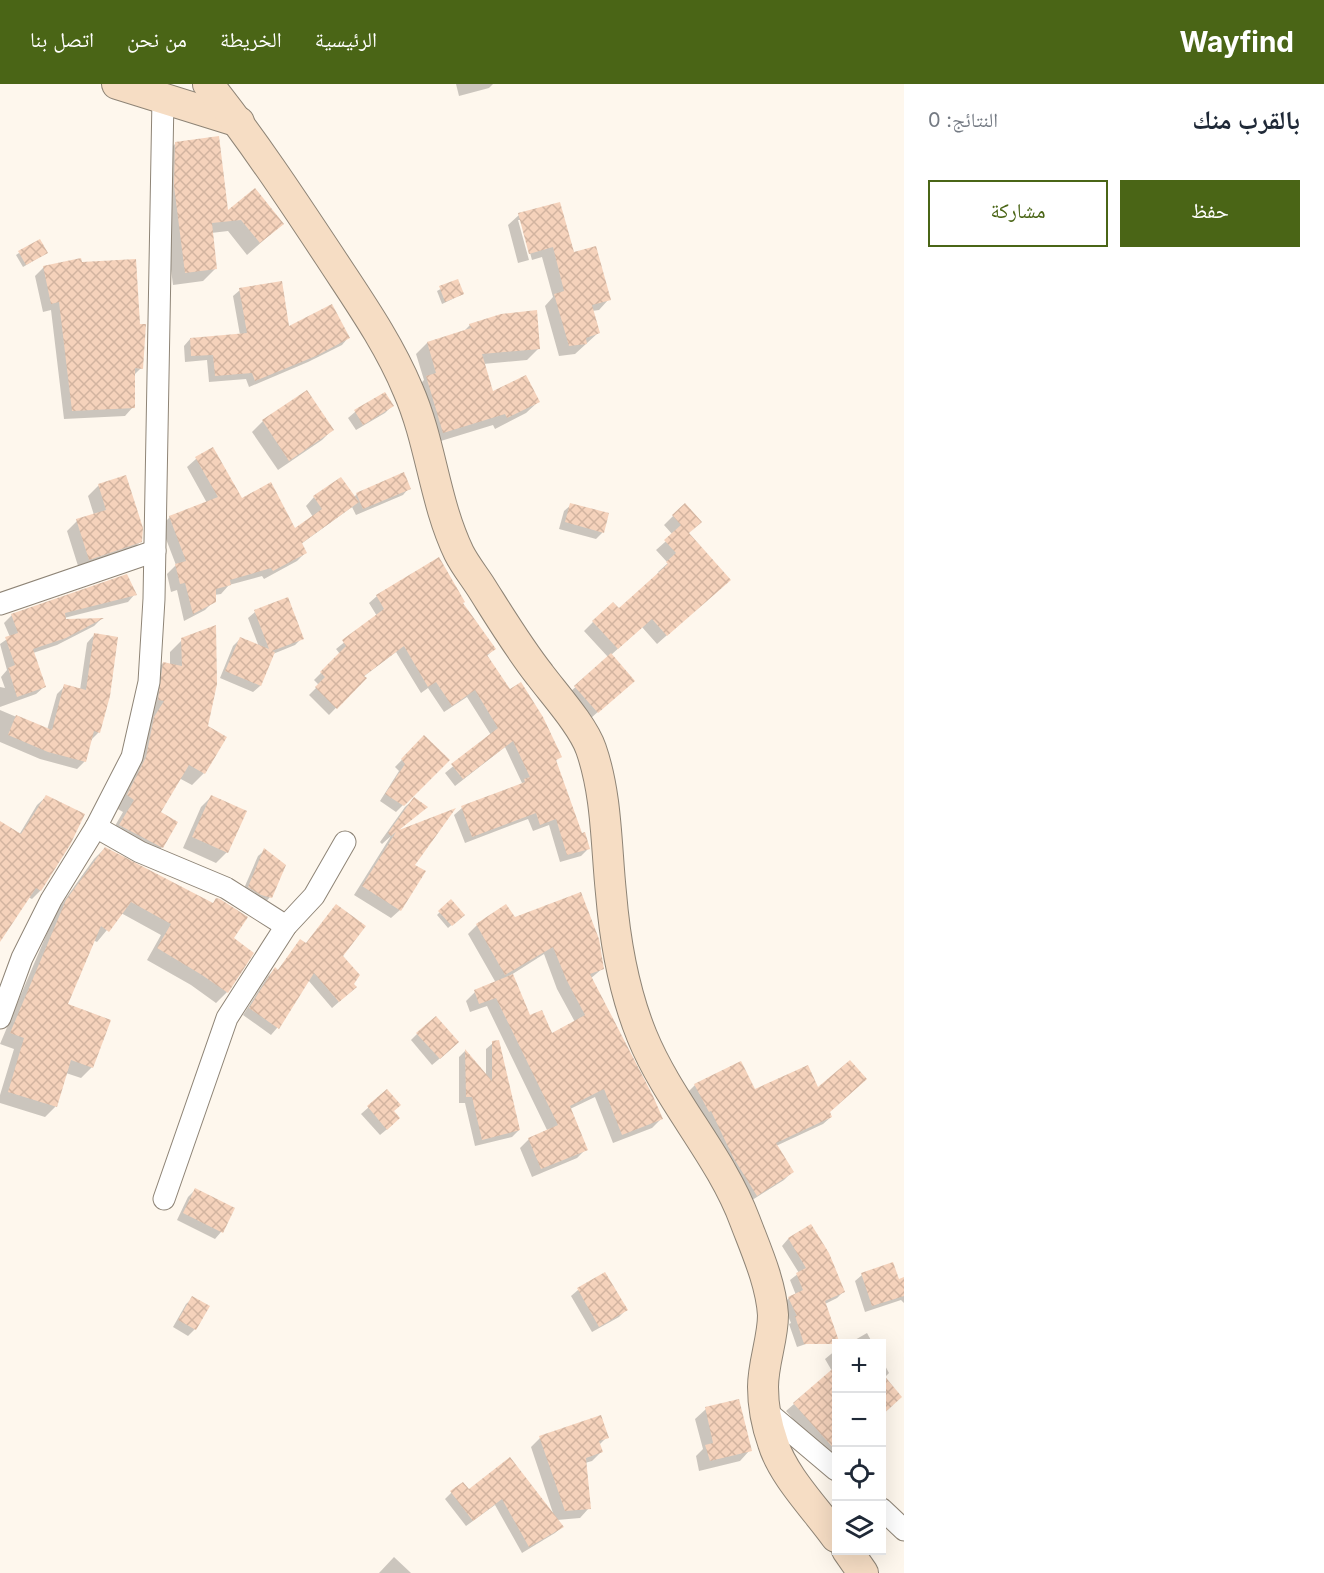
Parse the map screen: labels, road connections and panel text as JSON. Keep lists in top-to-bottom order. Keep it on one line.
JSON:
{"page":{"header":"Wayfind","nav":["الرئيسية","الخريطة","من نحن","اتصل بنا"],"heading":["بالقرب منك","النتائج: 0"],"buttons":["حفظ","مشاركة"],"map_buttons":["+","−"]}}
